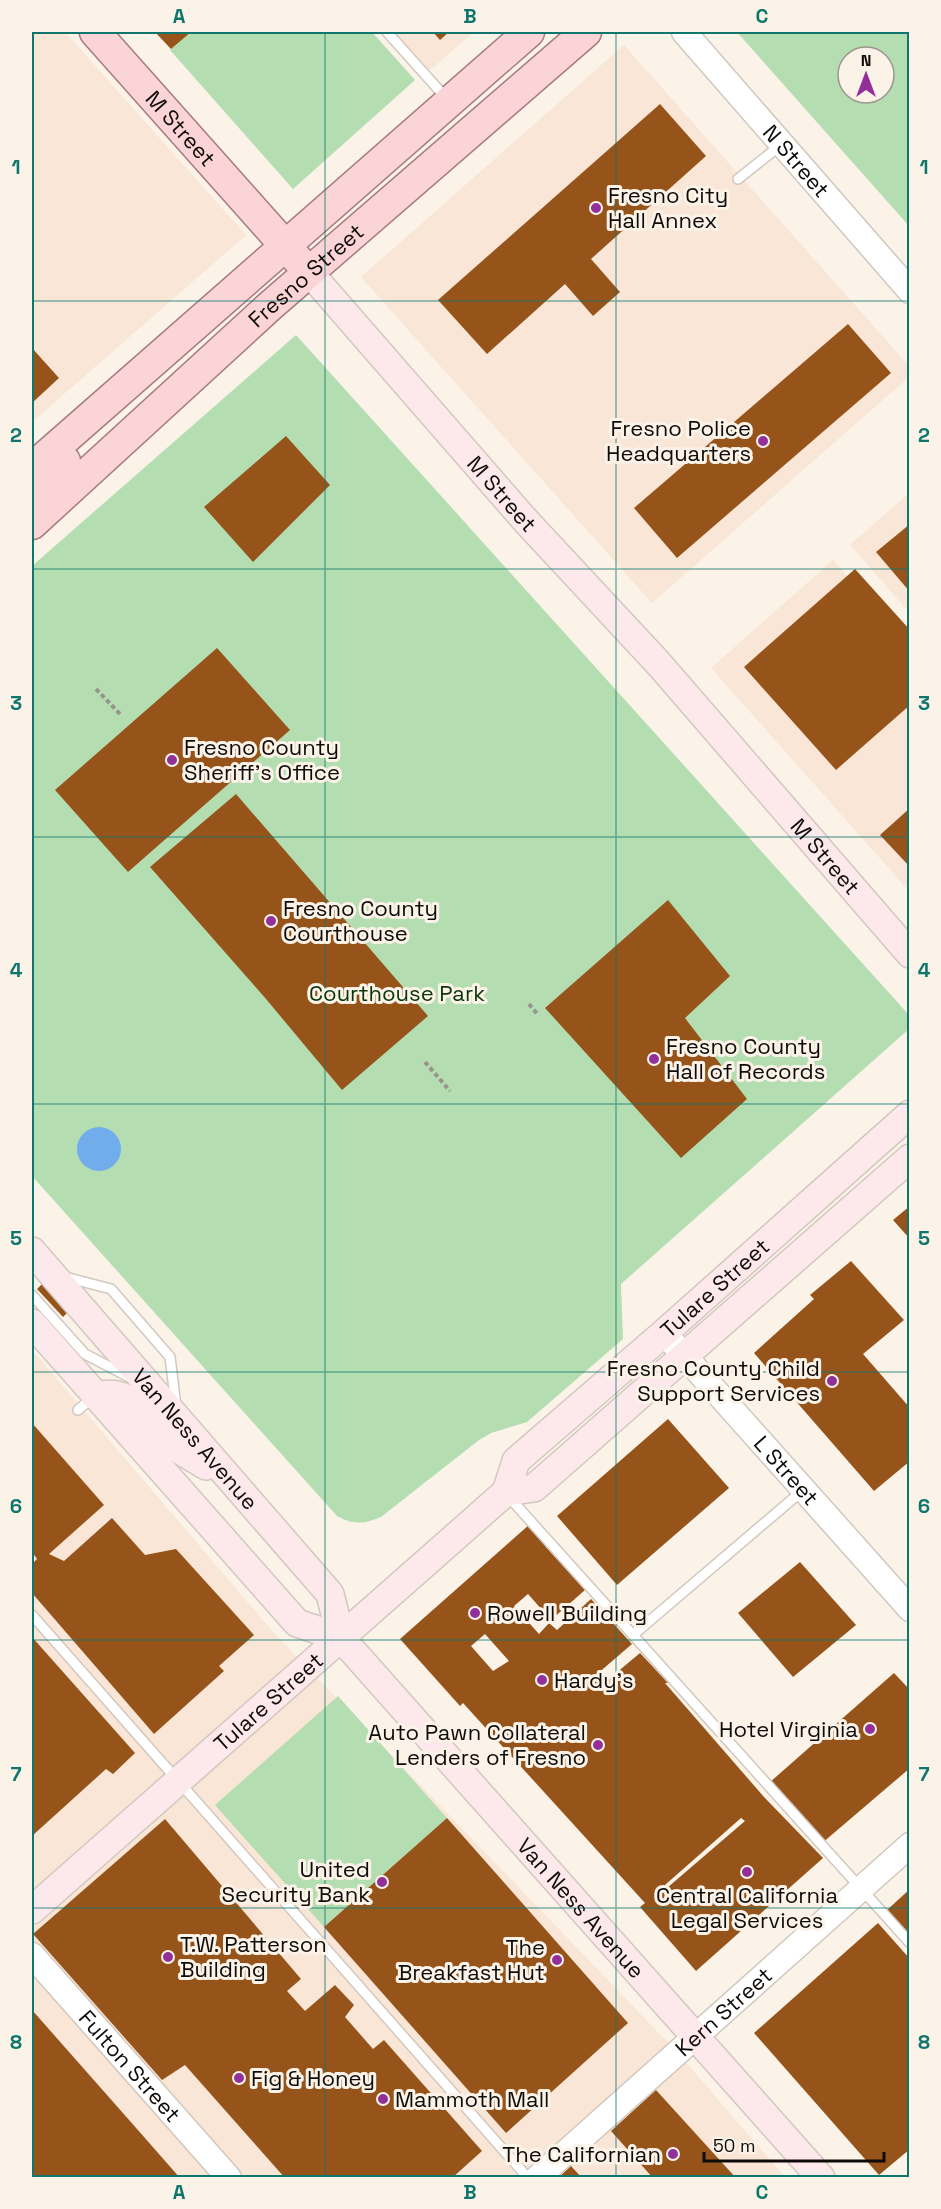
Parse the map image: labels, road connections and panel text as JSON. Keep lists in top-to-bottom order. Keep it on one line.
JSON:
{"streets":{"main road":["M Street","Fresno Street","Tulare Street","Van Ness Avenue"],"street":["N Street","L Street","Kern Street","Fulton Street"]},"crossings":[["M Street","Fresno Street"],["Tulare Street","Van Ness Avenue"],["Tulare Street","L Street"],["Van Ness Avenue","Kern Street"]],"parks":["Courthouse Park"],"places":["Fresno City Hall Annex","Fresno Police Headquarters","Fresno County Sheriff's Office","Fresno County Courthouse","Fresno County Hall of Records","Fresno County Child Support Services","Rowell Building","Hardy's","Hotel Virginia","Auto Pawn Collateral Lenders of Fresno","Central California Legal Services","United Security Bank","T.W. Patterson Building","The Breakfast Hut","Fig & Honey","Mammoth Mall","The Californian"],"scale_bar":"50 m","north":"top","grid":{"columns":["A","B","C"],"rows":["1","2","3","4","5","6","7","8"]}}
